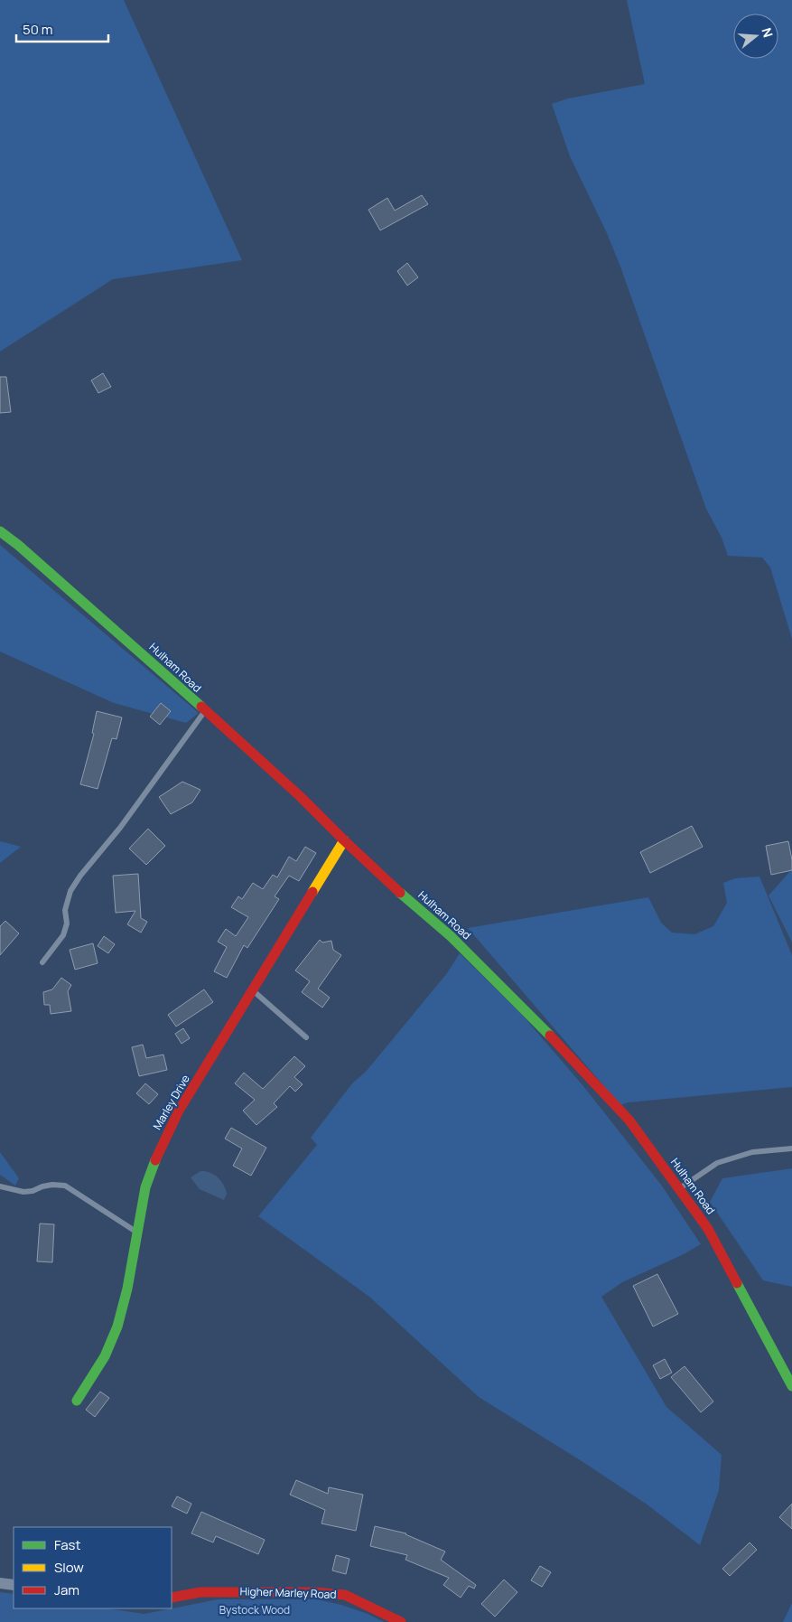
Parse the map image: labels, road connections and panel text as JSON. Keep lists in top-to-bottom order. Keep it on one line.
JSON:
{"streets":{"street":["Hulham Road","Marley Drive","Higher Marley Road"]},"crossings":[["Hulham Road","Marley Drive"]],"parks":["Bystock Wood"],"legend":["Fast","Slow","Jam"],"scale_bar":"50 m","north":"right"}
